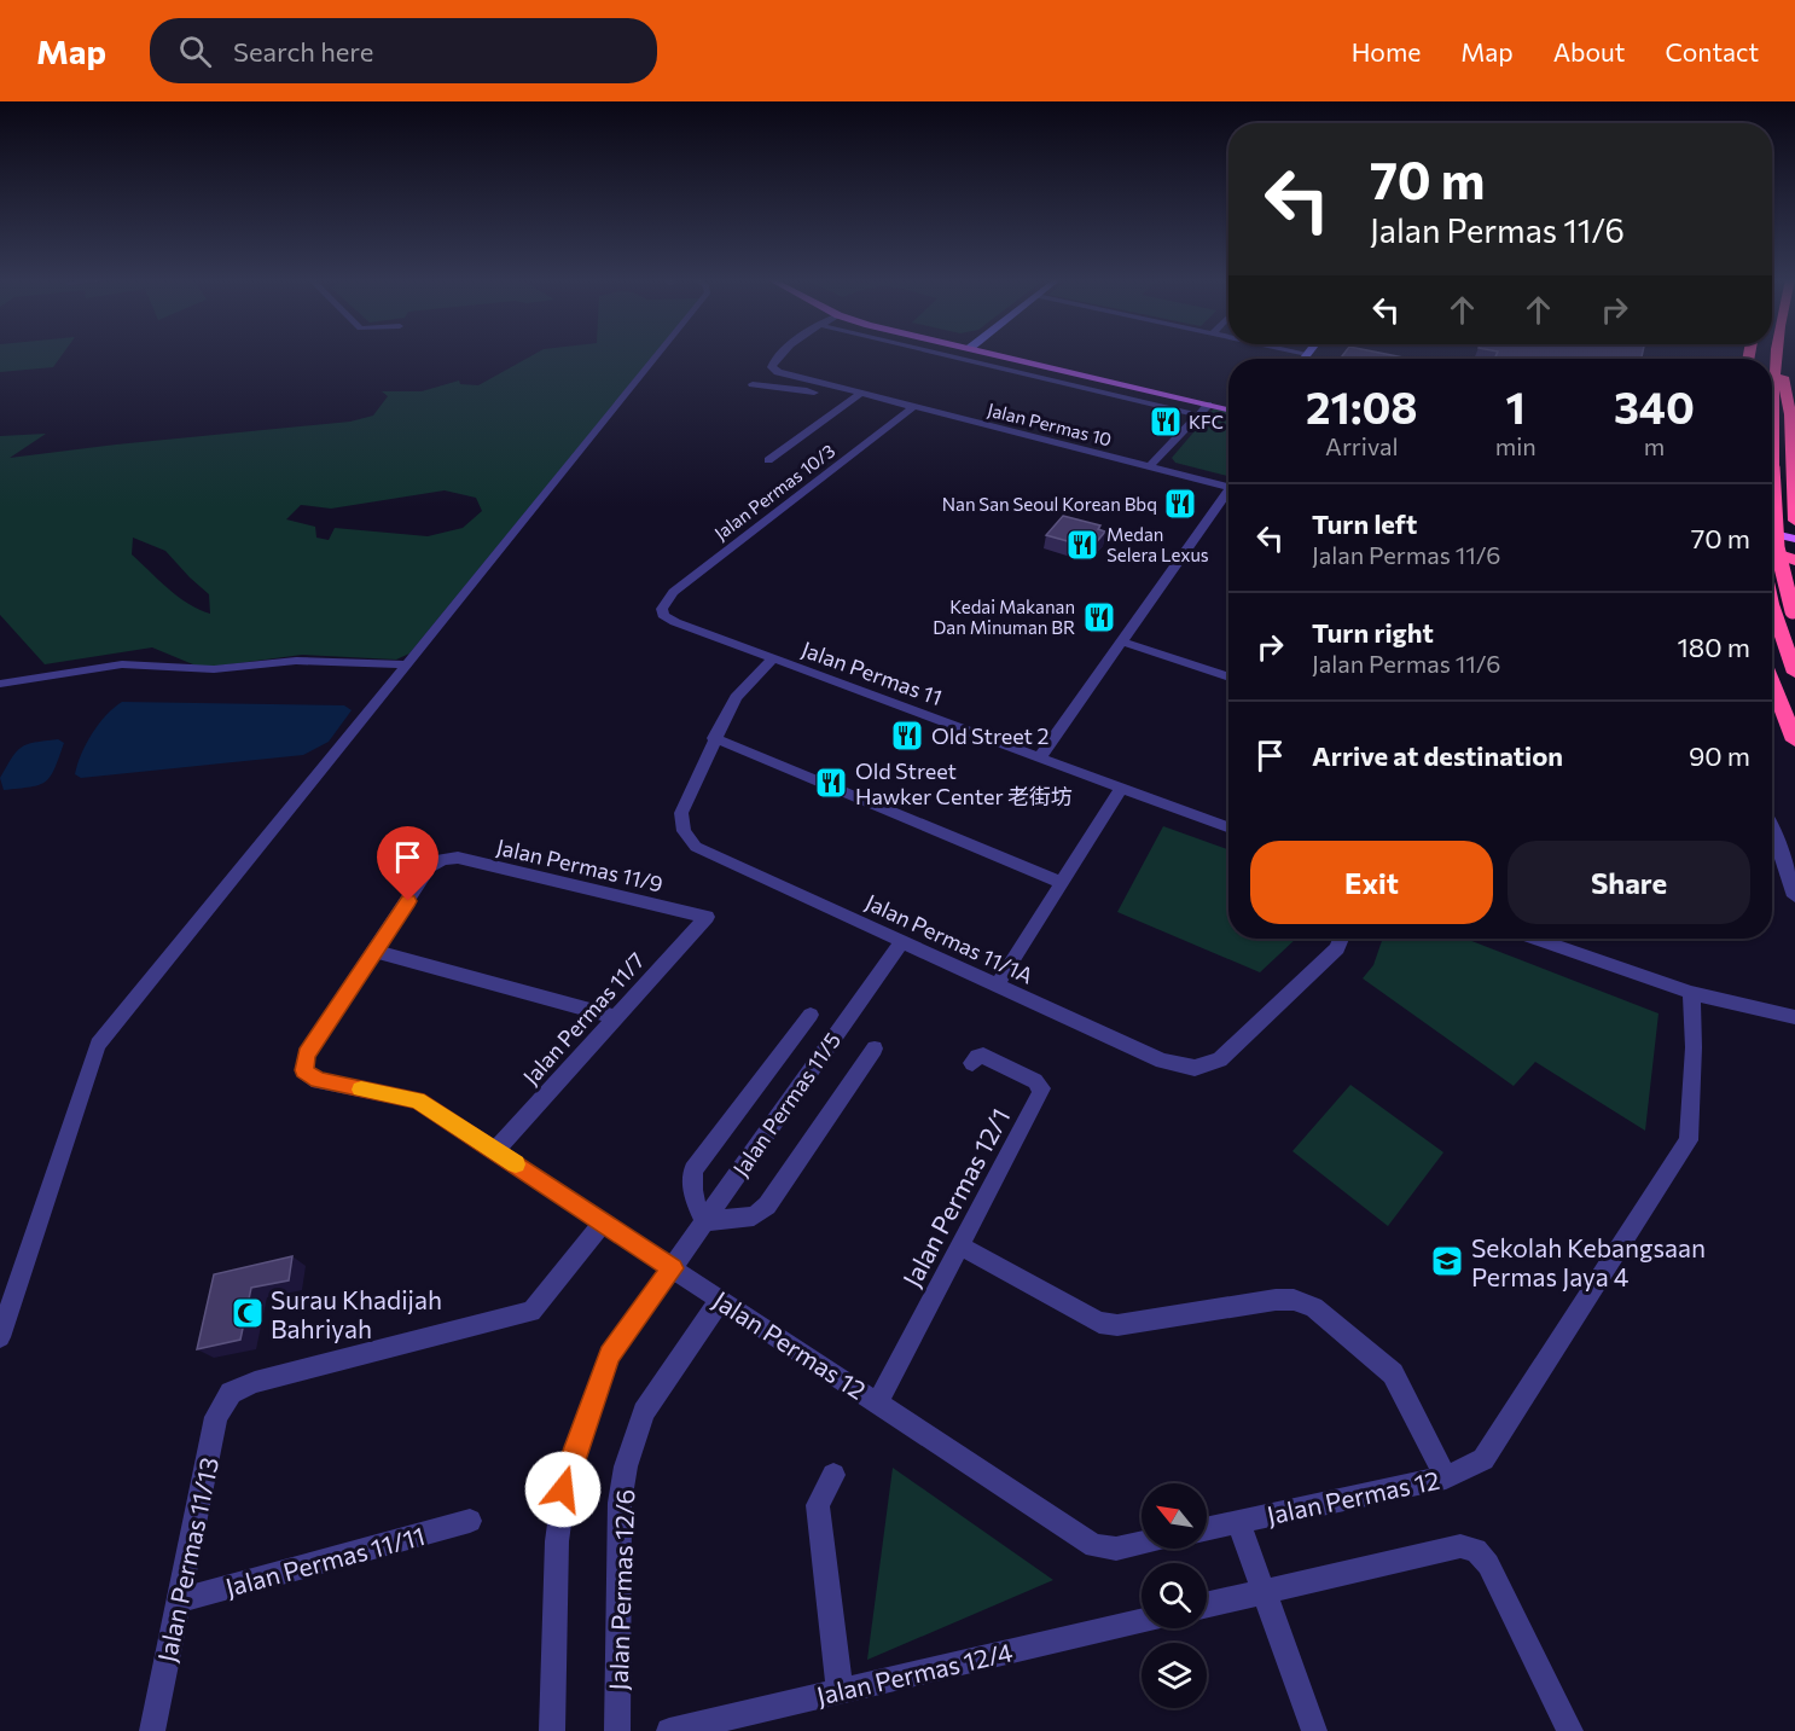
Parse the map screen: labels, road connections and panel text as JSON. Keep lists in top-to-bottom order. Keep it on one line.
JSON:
{"streets":{"street":["Jalan Permas 10","Jalan Permas 10/3","Jalan Permas 11","Jalan Permas 11/9","Jalan Permas 11/1A","Jalan Permas 11/7","Jalan Permas 11/5","Jalan Permas 12/1","Jalan Permas 12","Jalan Permas 11/13","Jalan Permas 11/11","Jalan Permas 12/6","Jalan Permas 12/4"]},"crossings":[["Jalan Permas 10","Jalan Permas 10/3"],["Jalan Permas 10/3","Jalan Permas 11"],["Jalan Permas 11","Jalan Permas 11/1A"],["Jalan Permas 11/9","Jalan Permas 11/7"],["Jalan Permas 11/9","Jalan Permas 12"],["Jalan Permas 11/1A","Jalan Permas 11/5"],["Jalan Permas 11/7","Jalan Permas 12"],["Jalan Permas 11/5","Jalan Permas 12"],["Jalan Permas 12/1","Jalan Permas 12"],["Jalan Permas 12","Jalan Permas 11/13"],["Jalan Permas 12","Jalan Permas 12/6"],["Jalan Permas 11/13","Jalan Permas 11/11"]],"places":{"restaurant":["KFC","Nan San Seoul Korean Bbq","Medan Selera Lexus","Kedai Makanan Dan Minuman BR","Old Street 2","Old Street Hawker Center 老街坊"],"school or university":["Sekolah Kebangsaan Permas Jaya 4"],"mosque":["Surau Khadijah Bahriyah"]},"north":"top left","page":{"header":"Map","search":"Search here","nav":["Home","Map","About","Contact"],"turn":["70 m","Jalan Permas 11/6"],"eta":["21:08","Arrival","1","min","340","m"],"list":[{"name":"Turn left","note":"Jalan Permas 11/6","value":"70 m"},{"name":"Turn right","note":"Jalan Permas 11/6","value":"180 m"},{"name":"Arrive at destination","value":"90 m"}],"buttons":["Exit","Share"]}}
